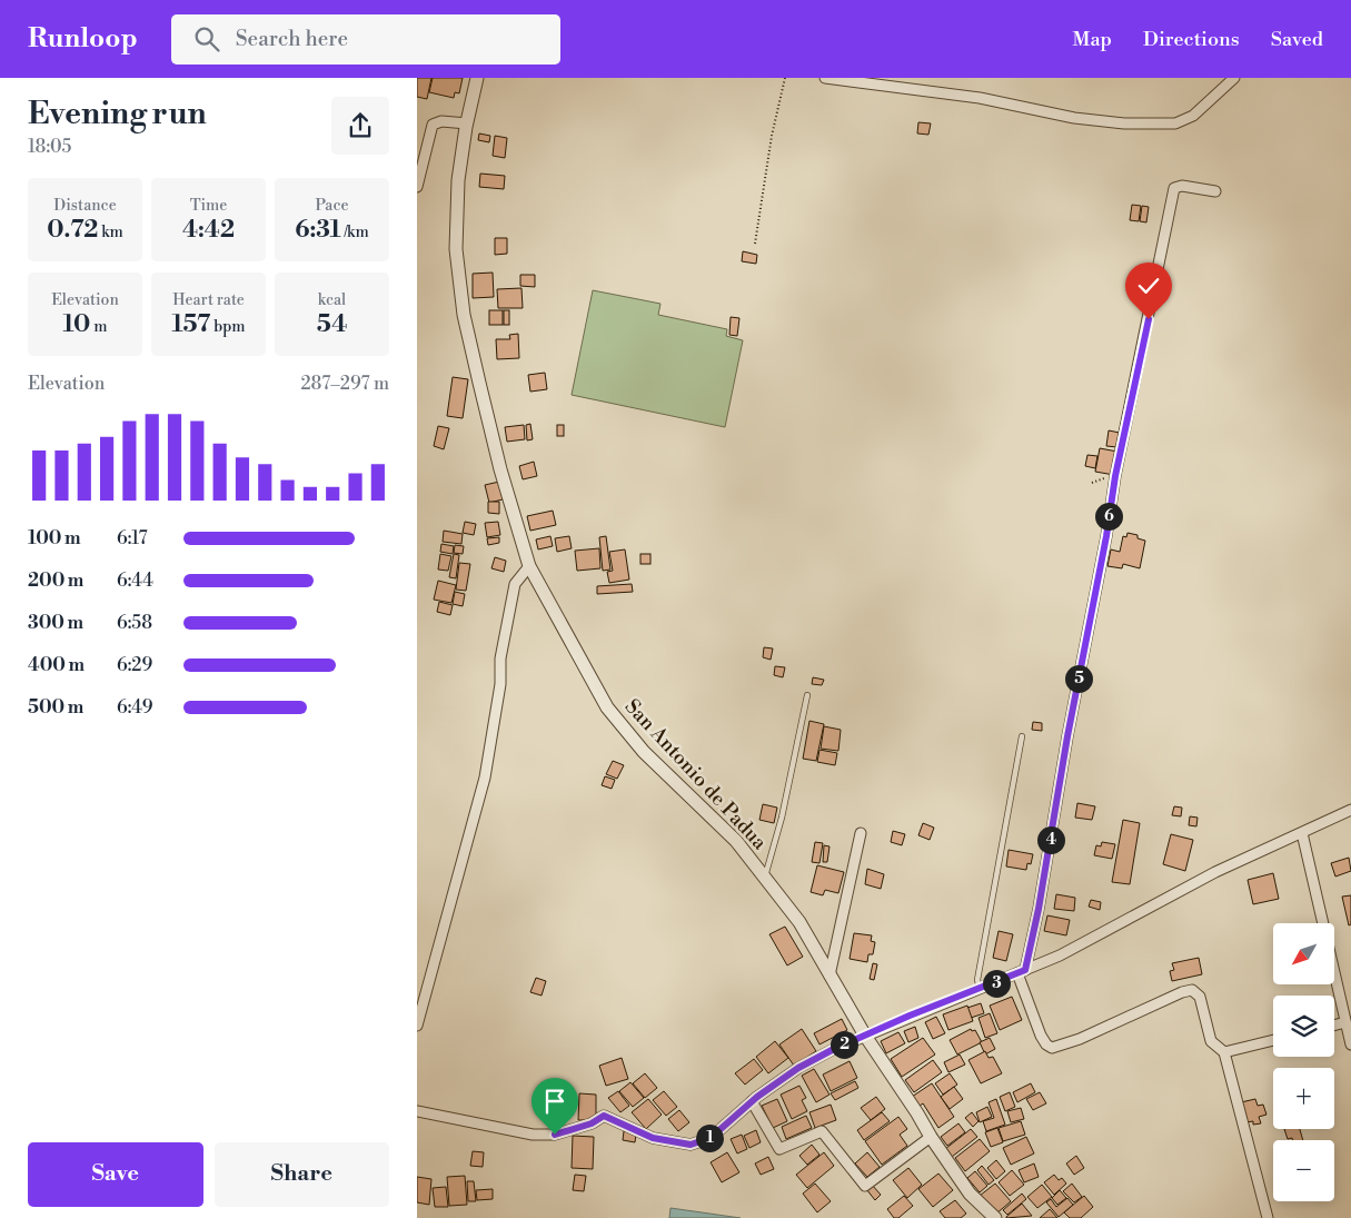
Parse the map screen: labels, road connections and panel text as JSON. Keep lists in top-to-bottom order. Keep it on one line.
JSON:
{"streets":{"street":["San Antonio de Padua"]},"north":"bottom left","page":{"header":"Runloop","search":"Search here","nav":["Map","Directions","Saved"],"heading":["Evening run","18:05"],"stats":[["Distance","0.72 km"],["Time","4:42"],["Pace","6:31 /km"],["Elevation","10 m"],["Heart rate","157 bpm"],["kcal","54"]],"chart":["Elevation","287–297 m"],"pins":["6","5","4","3","2","1"],"list":[{"name":"100 m","note":"6:17"},{"name":"200 m","note":"6:44"},{"name":"300 m","note":"6:58"},{"name":"400 m","note":"6:29"},{"name":"500 m","note":"6:49"}],"map_buttons":["+","−"],"buttons":["Save","Share"]}}
